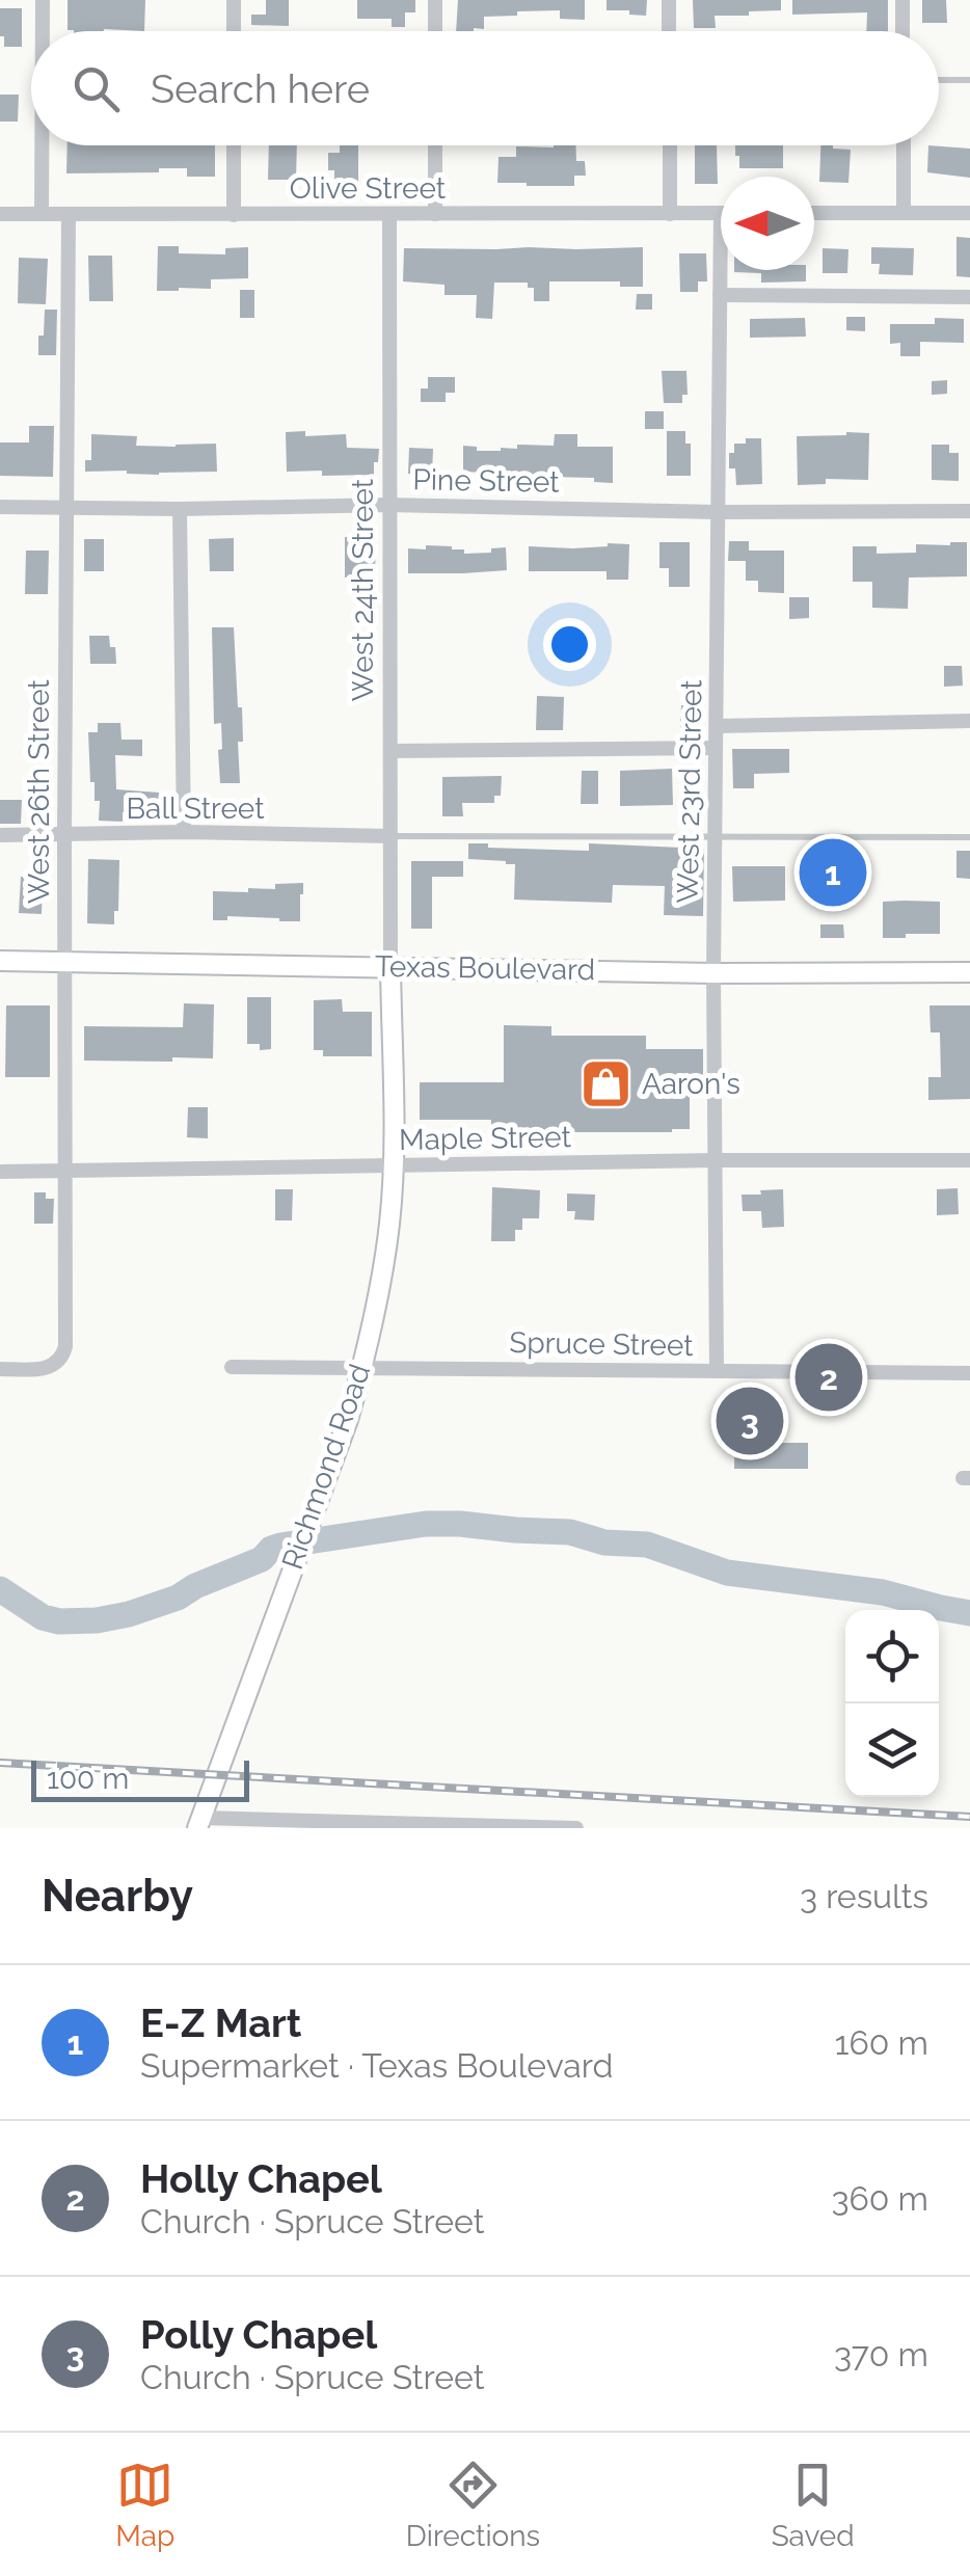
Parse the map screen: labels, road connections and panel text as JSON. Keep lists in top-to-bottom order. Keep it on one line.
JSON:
{"streets":{"main road":["Texas Boulevard","Richmond Road"],"street":["Olive Street","Pine Street","West 24th Street","West 26th Street","West 23rd Street","Ball Street","Maple Street","Spruce Street"]},"crossings":[["Olive Street","West 24th Street"],["Olive Street","West 26th Street"],["Pine Street","West 24th Street"],["Pine Street","West 26th Street"],["Pine Street","West 23rd Street"],["West 24th Street","Ball Street"],["West 24th Street","Texas Boulevard"],["West 24th Street","Richmond Road"],["West 26th Street","Ball Street"],["West 26th Street","Texas Boulevard"],["West 26th Street","Maple Street"],["West 23rd Street","Texas Boulevard"],["West 23rd Street","Maple Street"],["West 23rd Street","Spruce Street"],["Texas Boulevard","Richmond Road"],["Maple Street","Richmond Road"],["Spruce Street","Richmond Road"]],"places":{"shop":["Aaron's"]},"scale_bar":"100 m","north":"left","page":{"search":"Search here","pins":["1","2","3"],"scale":"100 m","heading":["Nearby","3 results"],"list":[{"mark":"1","name":"E-Z Mart","note":"Supermarket · Texas Boulevard","value":"160 m"},{"mark":"2","name":"Holly Chapel","note":"Church · Spruce Street","value":"360 m"},{"mark":"3","name":"Polly Chapel","note":"Church · Spruce Street","value":"370 m"}],"nav":["Map","Directions","Saved"]}}
